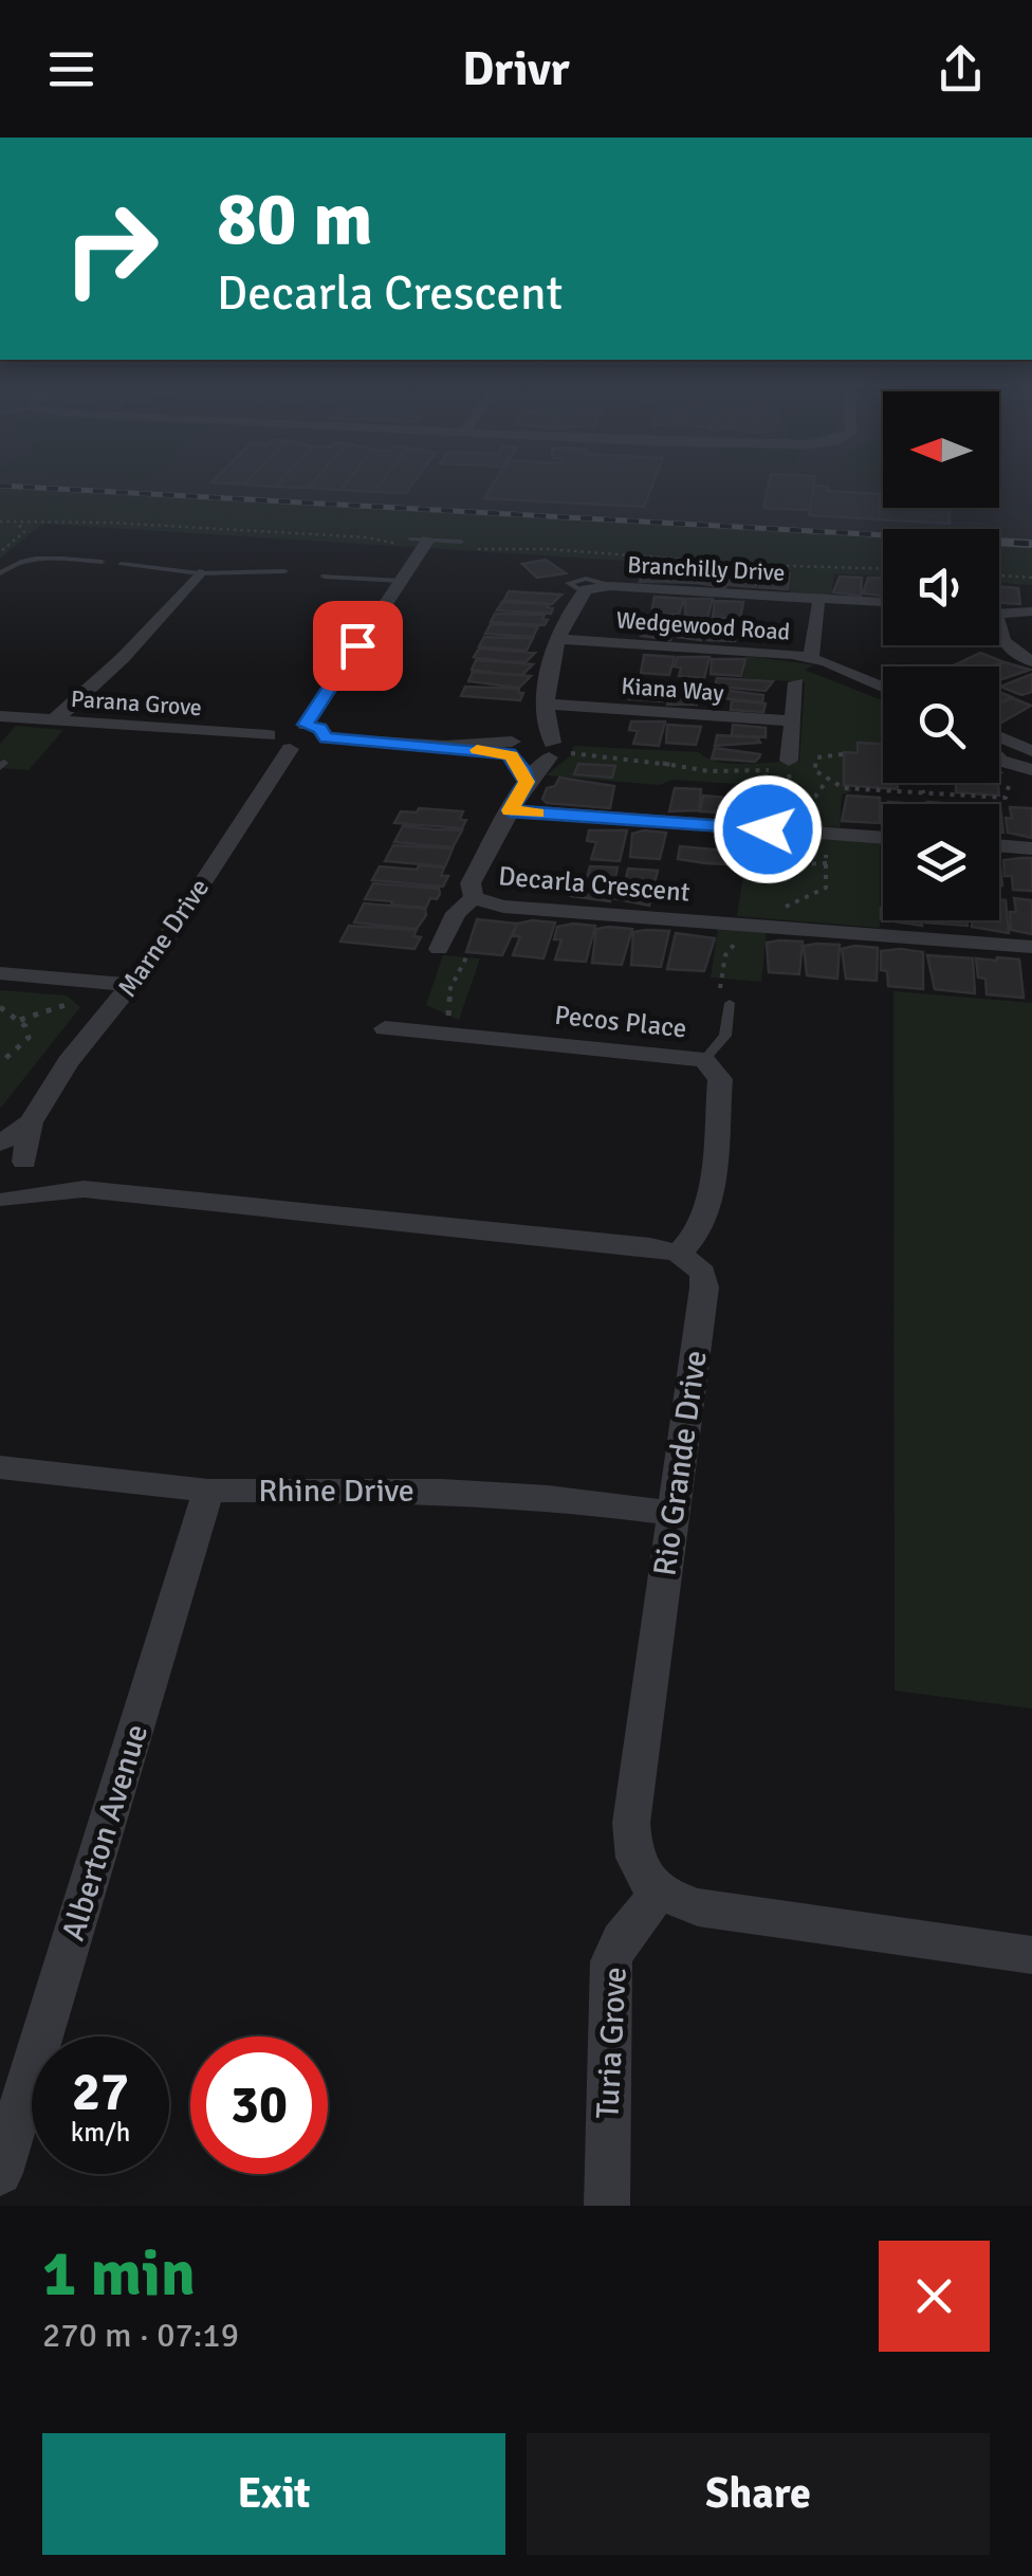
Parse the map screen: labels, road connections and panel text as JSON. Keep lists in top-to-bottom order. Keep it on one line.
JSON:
{"streets":{"street":["Branchilly Drive","Wedgewood Road","Kiana Way","Parana Grove","Decarla Crescent","Marne Drive","Pecos Place","Rio Grande Drive","Rhine Drive","Alberton Avenue","Turia Grove"]},"crossings":[["Branchilly Drive","Wedgewood Road"],["Branchilly Drive","Kiana Way"],["Branchilly Drive","Decarla Crescent"],["Pecos Place","Rio Grande Drive"],["Rio Grande Drive","Rhine Drive"],["Rio Grande Drive","Turia Grove"],["Rhine Drive","Alberton Avenue"]],"north":"left","page":{"header":"Drivr","turn":["80 m","Decarla Crescent"],"speed":"27 km/h","limit":"30","heading":["1 min","270 m · 07:19"],"buttons":["Exit","Share"]}}
